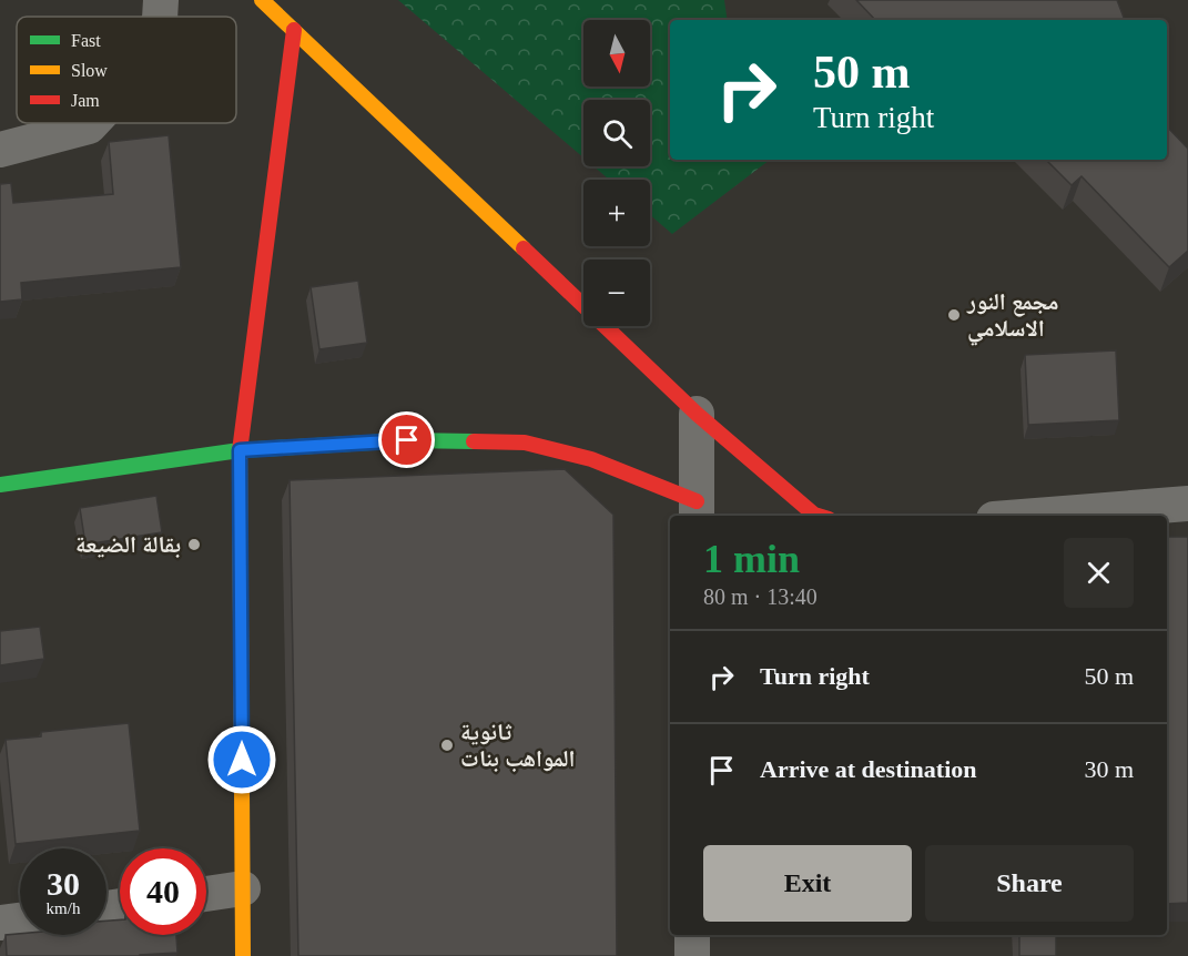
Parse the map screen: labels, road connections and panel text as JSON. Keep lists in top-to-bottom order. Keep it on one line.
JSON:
{"places":["مجمع النور الاسلامي","بقالة الضيعة","ثانوية المواهب بنات"],"legend":["Fast","Slow","Jam"],"north":"bottom","page":{"map_buttons":["+","−"],"turn":["50 m","Turn right"],"heading":["1 min","80 m · 13:40"],"list":[{"name":"Turn right","value":"50 m"},{"name":"Arrive at destination","value":"30 m"}],"buttons":["Exit","Share"],"speed":"30 km/h","limit":"40"}}
